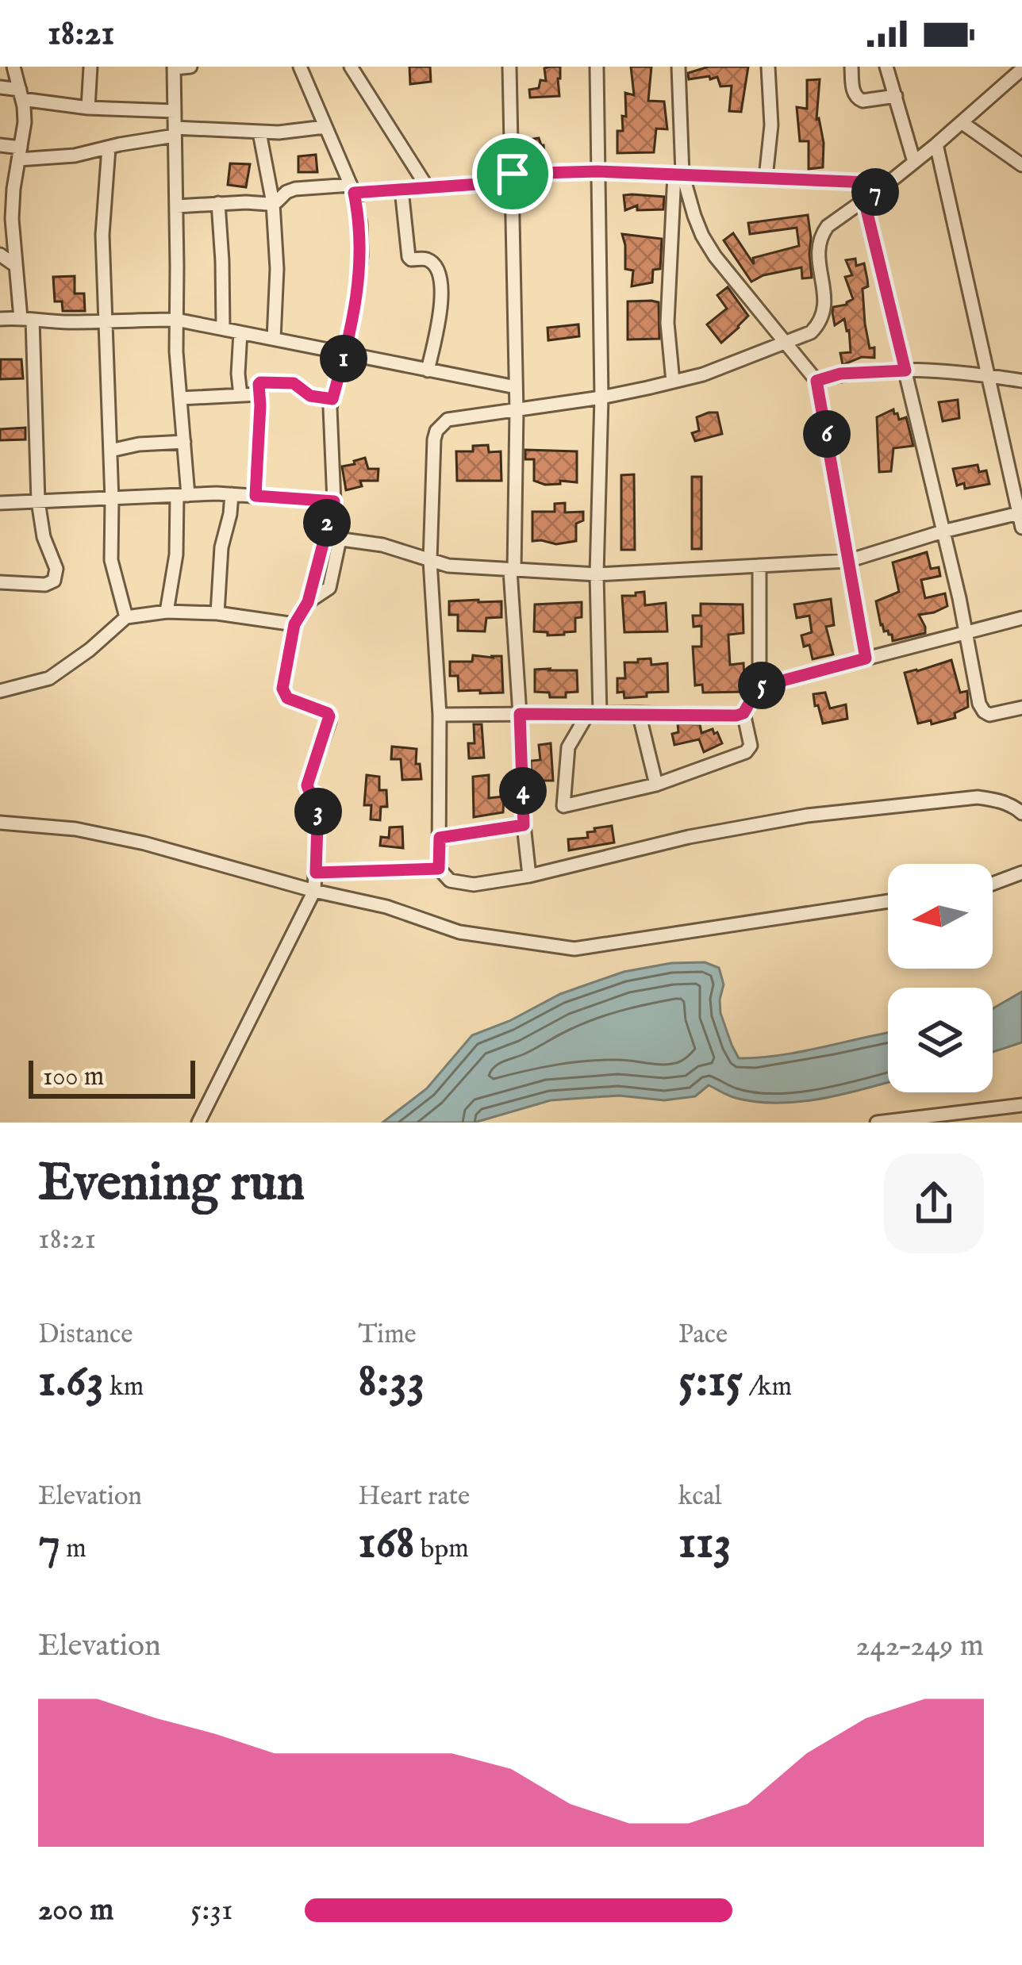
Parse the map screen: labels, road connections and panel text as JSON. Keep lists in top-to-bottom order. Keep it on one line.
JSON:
{"scale_bar":"100 m","north":"left","page":{"status":"18:21","pins":["7","1","6","2","5","4","3"],"scale":"100 m","heading":["Evening run","18:21"],"stats":[["Distance","1.63 km"],["Time","8:33"],["Pace","5:15 /km"],["Elevation","7 m"],["Heart rate","168 bpm"],["kcal","113"]],"chart":["Elevation","242–249 m"],"list":[{"name":"200 m","note":"5:31"}]}}
